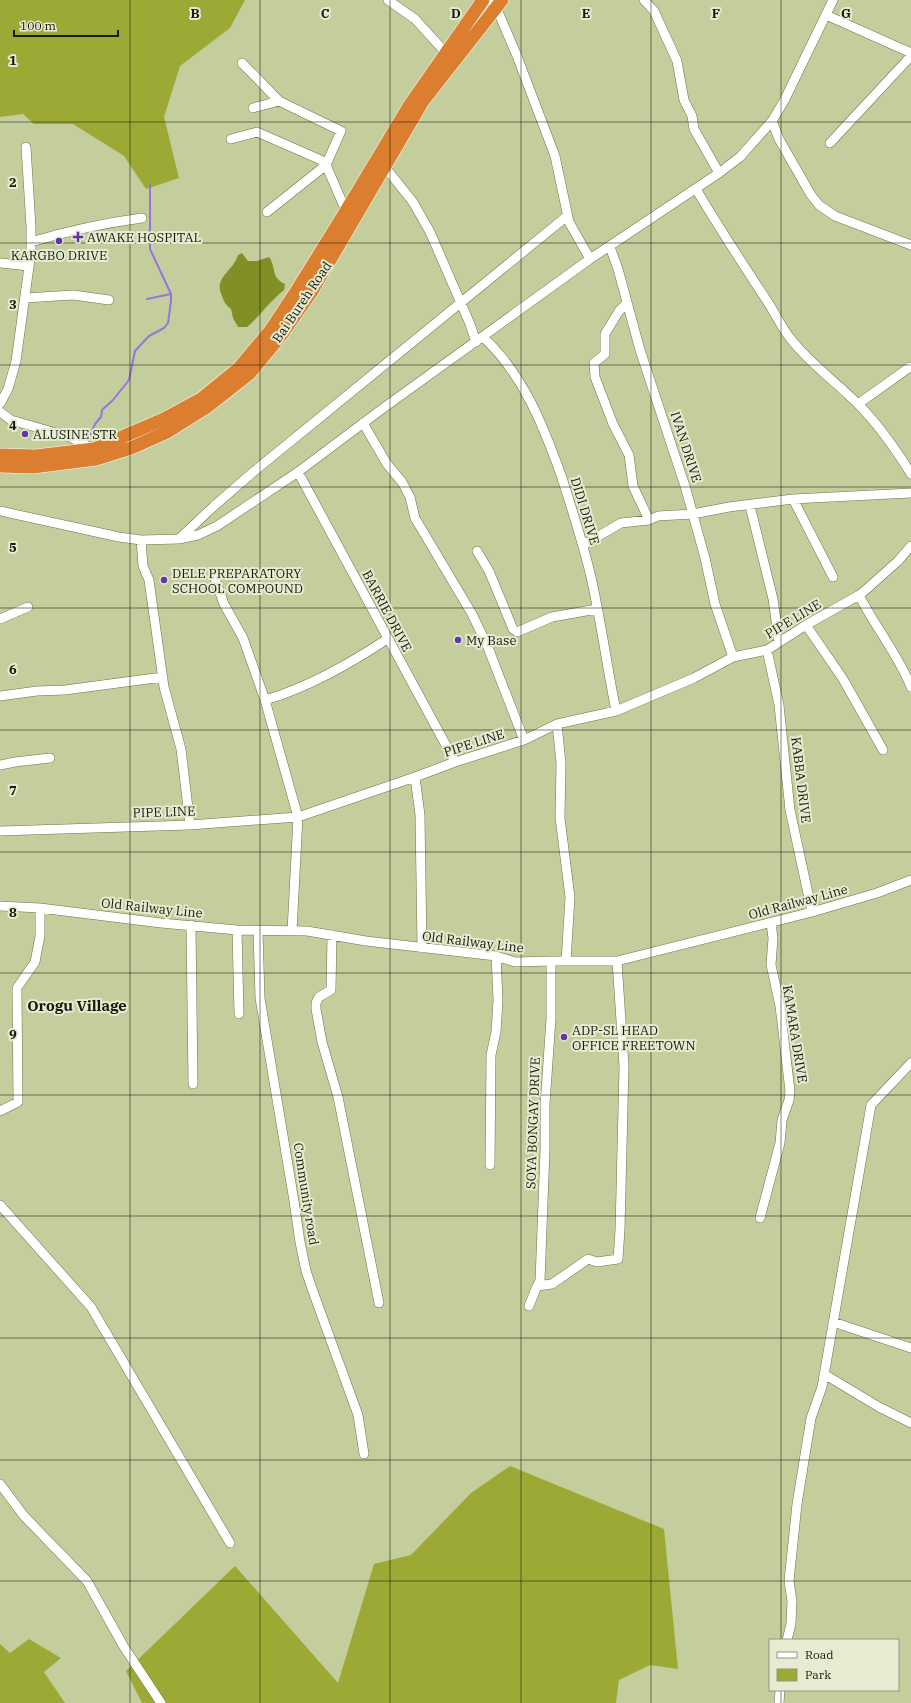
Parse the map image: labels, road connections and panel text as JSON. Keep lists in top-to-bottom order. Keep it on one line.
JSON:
{"streets":{"highway":["Bai Bureh Road"],"street":["IVAN DRIVE","DIDI DRIVE","BARRIE DRIVE","PIPE LINE","KABBA DRIVE","Old Railway Line","KAMARA DRIVE","SOYA BONGAY DRIVE","Community road"]},"crossings":[["IVAN DRIVE","PIPE LINE"],["DIDI DRIVE","PIPE LINE"],["BARRIE DRIVE","PIPE LINE"],["PIPE LINE","KABBA DRIVE"],["KABBA DRIVE","Old Railway Line"],["Old Railway Line","KAMARA DRIVE"],["Old Railway Line","SOYA BONGAY DRIVE"],["Old Railway Line","Community road"]],"districts":["Orogu Village"],"places":{"health":["AWAKE HOSPITAL"],"other":["KARGBO DRIVE","ALUSINE STR","DELE PREPARATORY SCHOOL COMPOUND","My Base","ADP-SL HEAD OFFICE FREETOWN"]},"legend":["Road","Park"],"scale_bar":"100 m","grid":{"columns":["B","C","D","E","F","G"],"rows":["1","2","3","4","5","6","7","8","9"]}}
